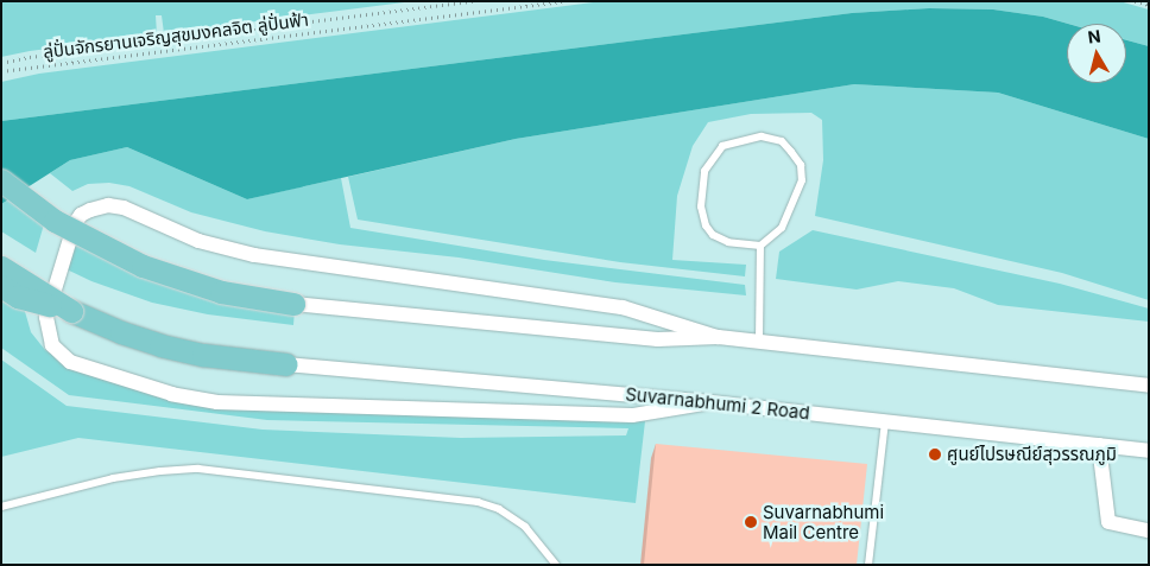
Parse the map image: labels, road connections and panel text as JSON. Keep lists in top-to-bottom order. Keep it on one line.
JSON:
{"streets":{"street":["Suvarnabhumi 2 Road"],"path":["ลู่ปั่นจักรยานเจริญสุขมงคลจิต ลู่ปั่นฟ้า"]},"places":["ศูนย์ไปรษณีย์สุวรรณภูมิ","Suvarnabhumi Mail Centre"],"north":"top"}
